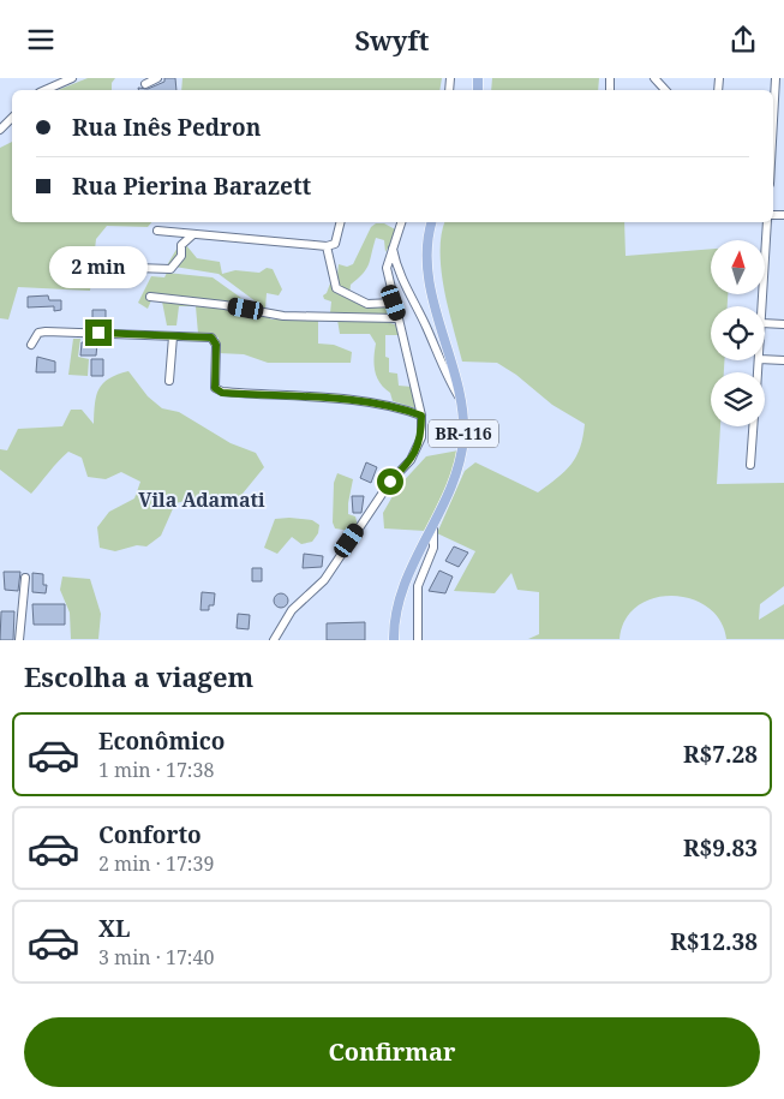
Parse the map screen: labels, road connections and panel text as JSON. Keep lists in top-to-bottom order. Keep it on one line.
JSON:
{"streets":{"main road":["BR-116"]},"districts":["Vila Adamati"],"north":"top","page":{"header":"Swyft","banner":["Rua Inês Pedron","Rua Pierina Barazett"],"bubble":"2 min","heading":"Escolha a viagem","list":[{"name":"Econômico","note":"1 min · 17:38","value":"R$7.28"},{"name":"Conforto","note":"2 min · 17:39","value":"R$9.83"},{"name":"XL","note":"3 min · 17:40","value":"R$12.38"}],"buttons":"Confirmar"}}
